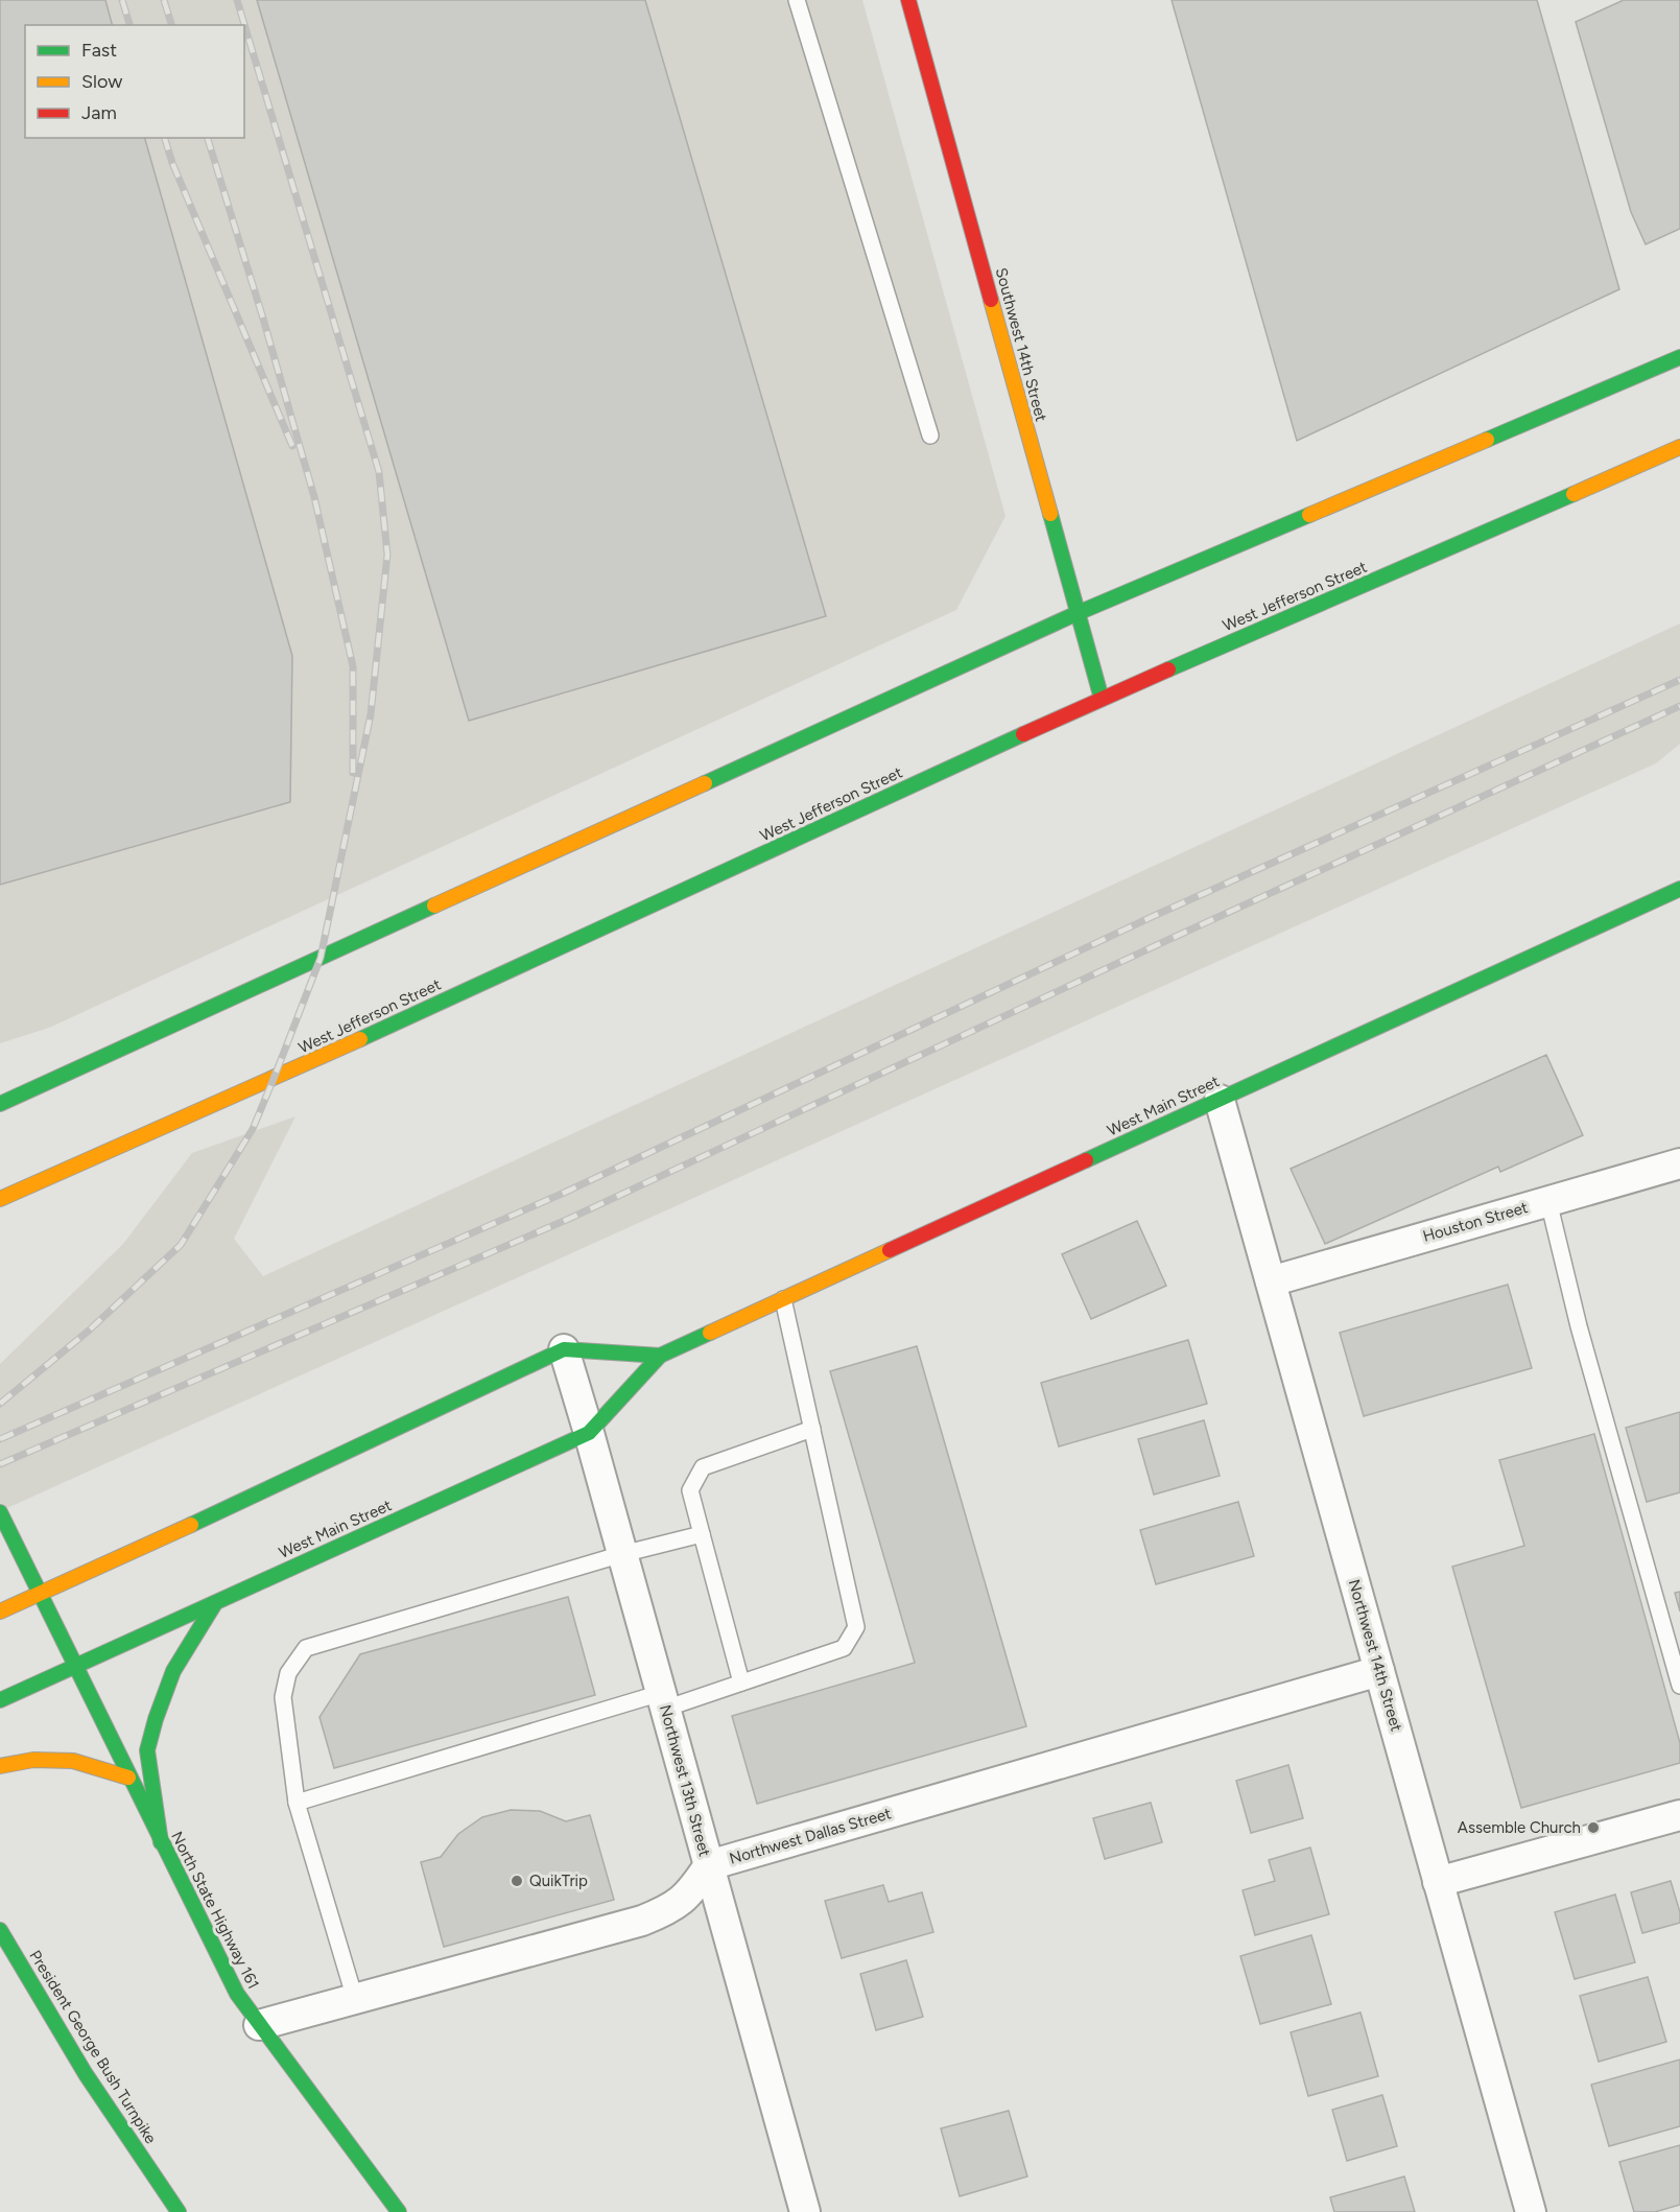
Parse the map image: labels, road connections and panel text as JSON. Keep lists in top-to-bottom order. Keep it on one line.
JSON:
{"streets":{"main road":["Southwest 14th Street","West Jefferson Street","West Main Street","North State Highway 161","President George Bush Turnpike"],"street":["Houston Street","Northwest 14th Street","Northwest 13th Street","Northwest Dallas Street"]},"crossings":[["Southwest 14th Street","West Jefferson Street"],["West Main Street","Northwest 14th Street"],["West Main Street","Northwest 13th Street"],["West Main Street","North State Highway 161"],["Houston Street","Northwest 14th Street"],["Northwest 14th Street","Northwest Dallas Street"],["Northwest 13th Street","Northwest Dallas Street"],["Northwest Dallas Street","North State Highway 161"]],"places":["Assemble Church","QuikTrip"],"legend":["Fast","Slow","Jam"]}
